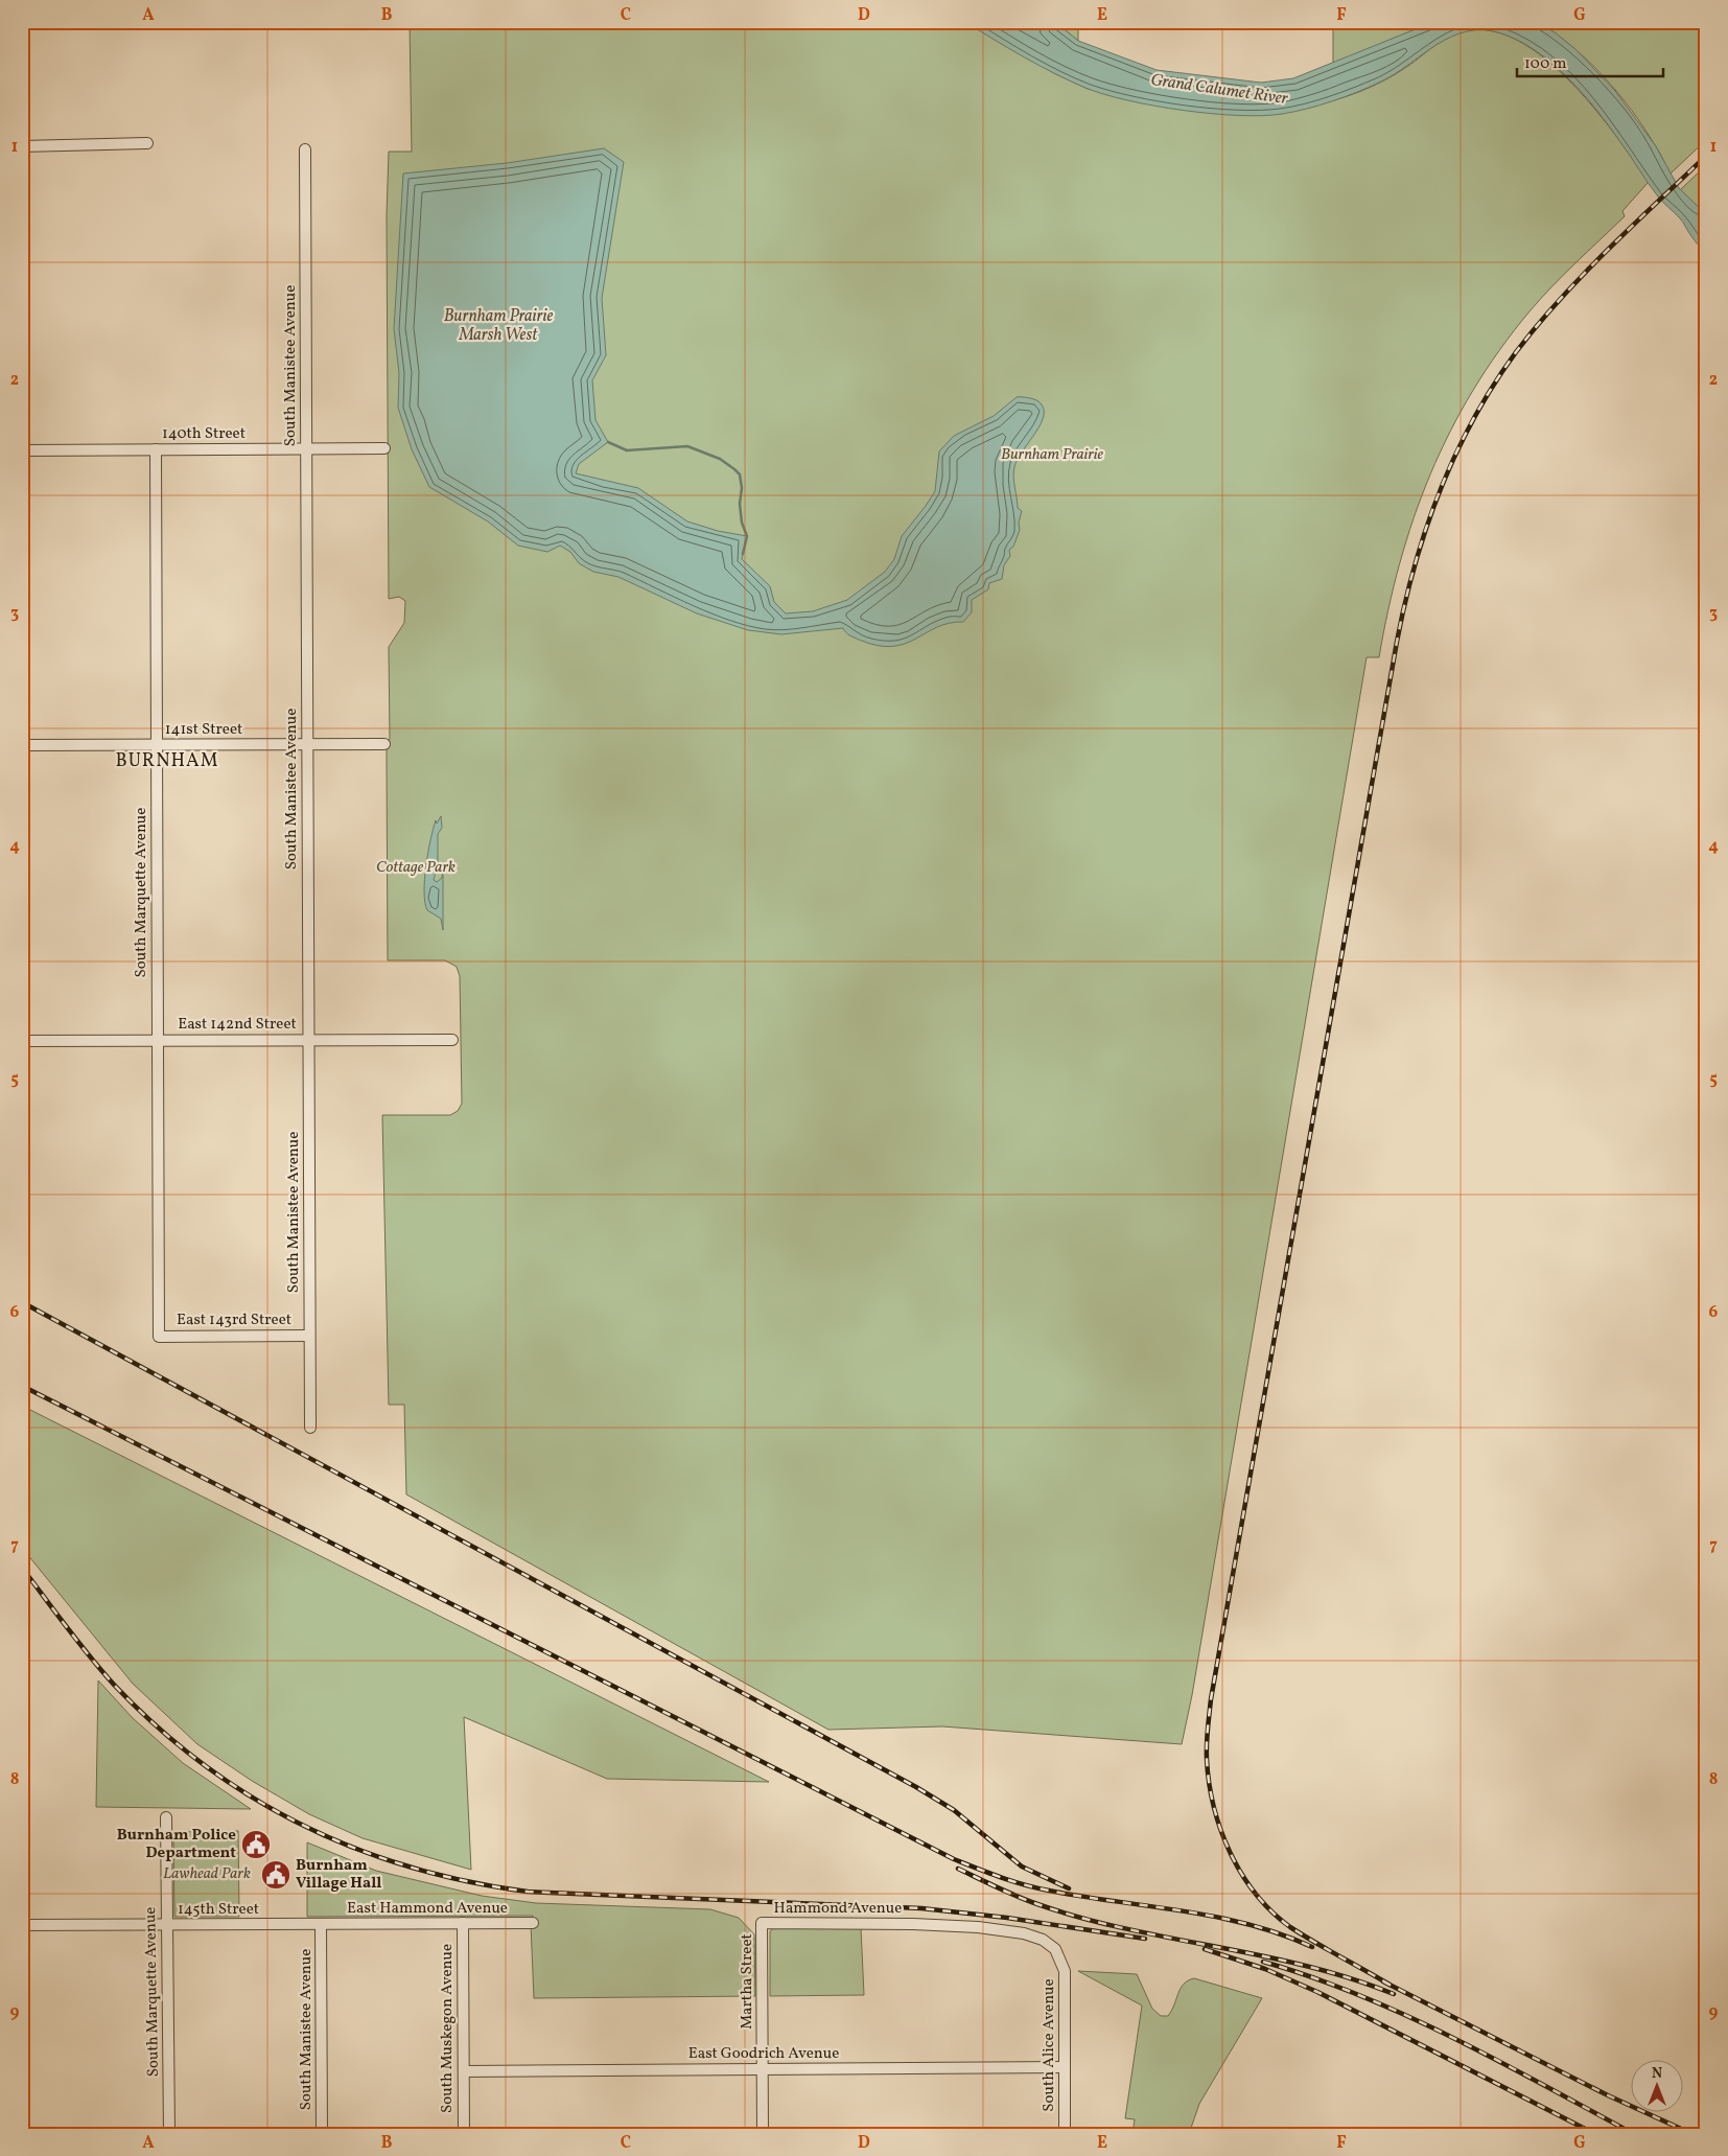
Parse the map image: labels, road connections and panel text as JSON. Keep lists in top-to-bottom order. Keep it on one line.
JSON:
{"streets":{"street":["South Manistee Avenue","140th Street","141st Street","South Marquette Avenue","East 142nd Street","East 143rd Street","East Hammond Avenue","Hammond Avenue","145th Street","Martha Street","South Muskegon Avenue","South Alice Avenue","East Goodrich Avenue"]},"crossings":[["South Manistee Avenue","140th Street"],["South Manistee Avenue","141st Street"],["South Manistee Avenue","East 142nd Street"],["South Manistee Avenue","East 143rd Street"],["South Manistee Avenue","East Hammond Avenue"],["South Manistee Avenue","145th Street"],["140th Street","South Marquette Avenue"],["141st Street","South Marquette Avenue"],["South Marquette Avenue","East 142nd Street"],["South Marquette Avenue","East 143rd Street"],["South Marquette Avenue","145th Street"],["East Hammond Avenue","145th Street"],["East Hammond Avenue","South Muskegon Avenue"],["Hammond Avenue","Martha Street"],["Hammond Avenue","South Alice Avenue"],["Martha Street","East Goodrich Avenue"],["South Muskegon Avenue","East Goodrich Avenue"],["South Alice Avenue","East Goodrich Avenue"]],"districts":["BURNHAM"],"water":["Grand Calumet River","Burnham Prairie Marsh West"],"parks":["Burnham Prairie","Cottage Park","Lawhead Park"],"places":{"public building":["Burnham Police Department","Burnham Village Hall"]},"scale_bar":"100 m","north":"top","grid":{"columns":["A","B","C","D","E","F","G"],"rows":["1","2","3","4","5","6","7","8","9"]}}
